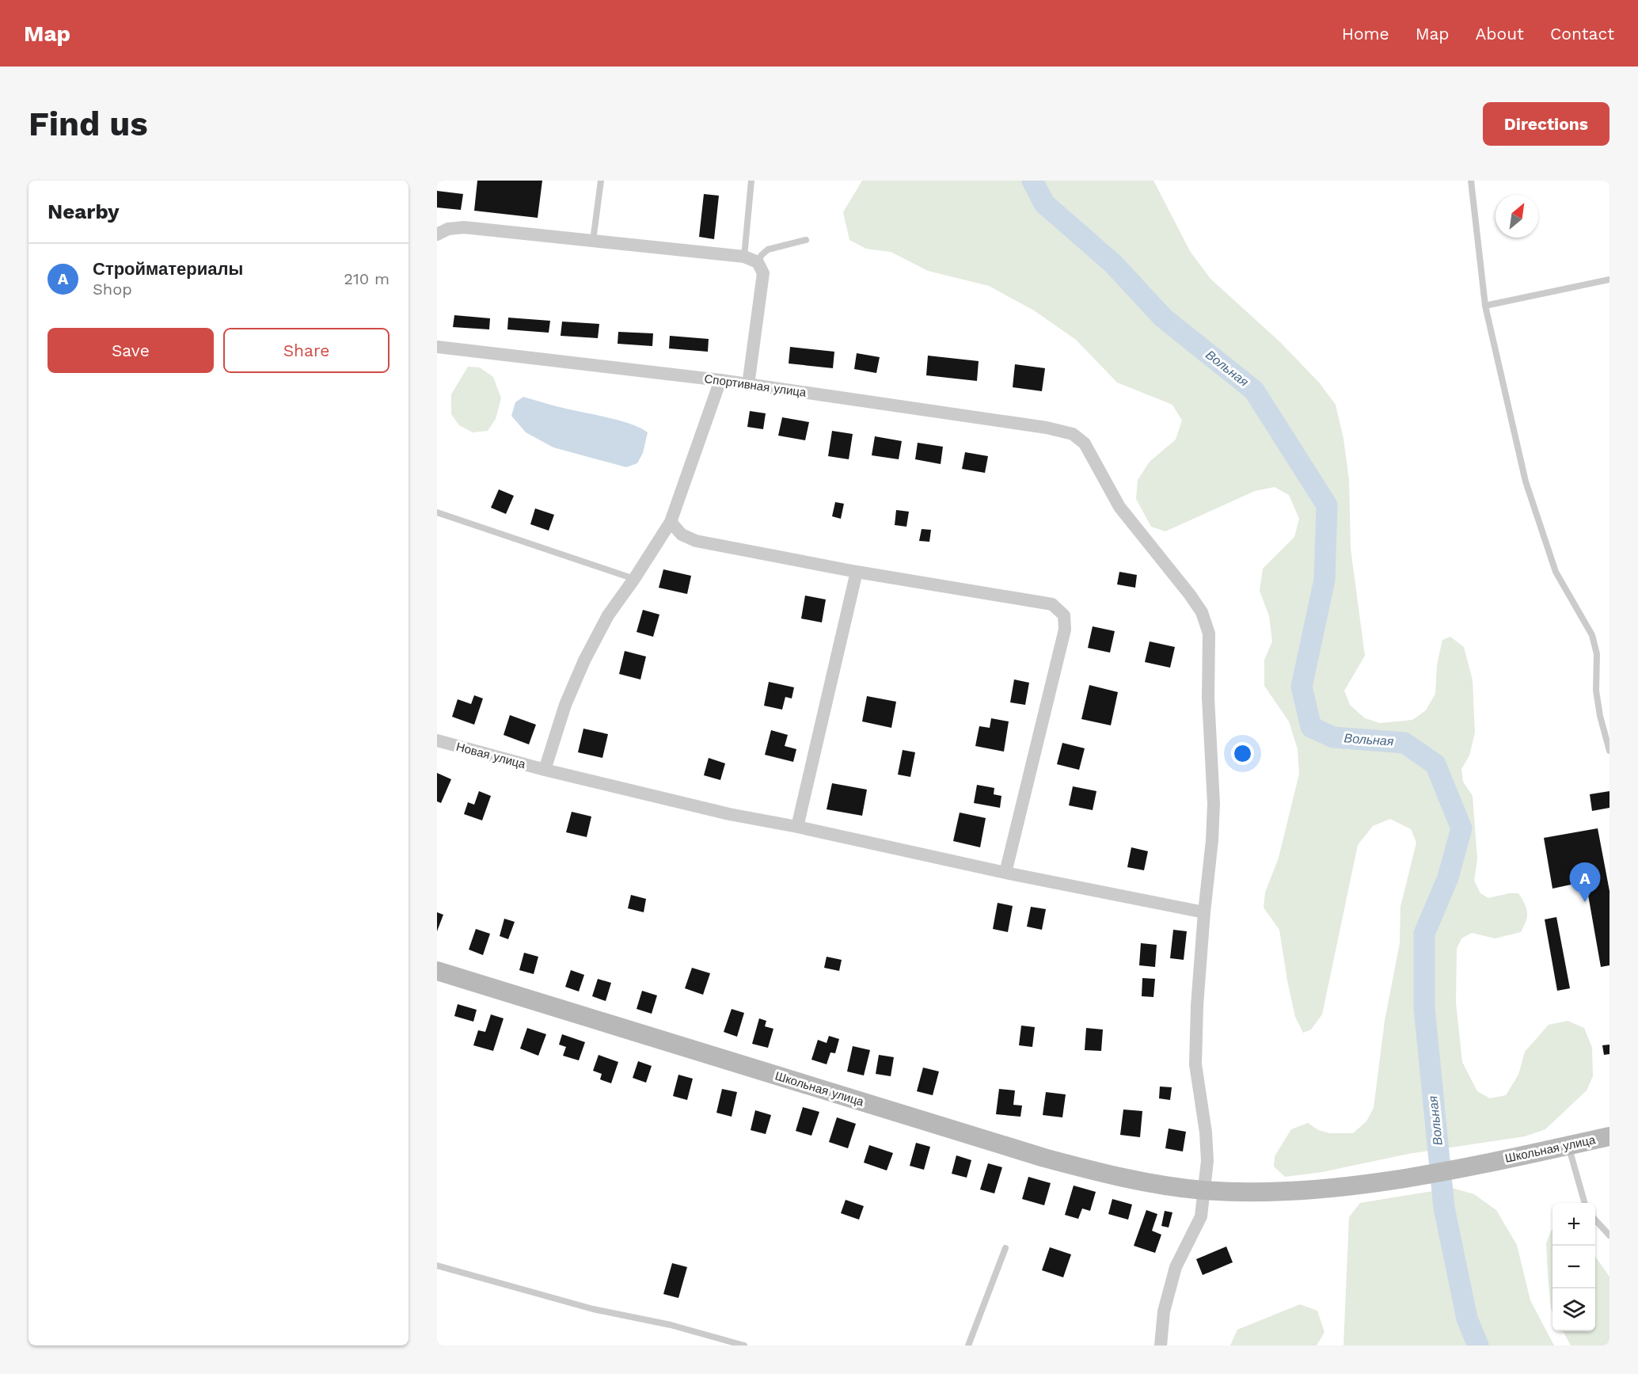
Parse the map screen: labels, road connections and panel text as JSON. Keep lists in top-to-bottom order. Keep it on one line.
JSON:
{"streets":{"street":["Спортивная улица","Новая улица","Школьная улица"]},"crossings":[["Спортивная улица","Новая улица"]],"water":["Вольная"],"north":"top right","page":{"header":"Map","nav":["Home","Map","About","Contact"],"buttons":["Directions",["Save","Share"]],"title":"Find us","heading":"Nearby","list":[{"mark":"A","name":"Стройматериалы","note":"Shop","value":"210 m"}],"pins":"A","map_buttons":["+","−"]}}
